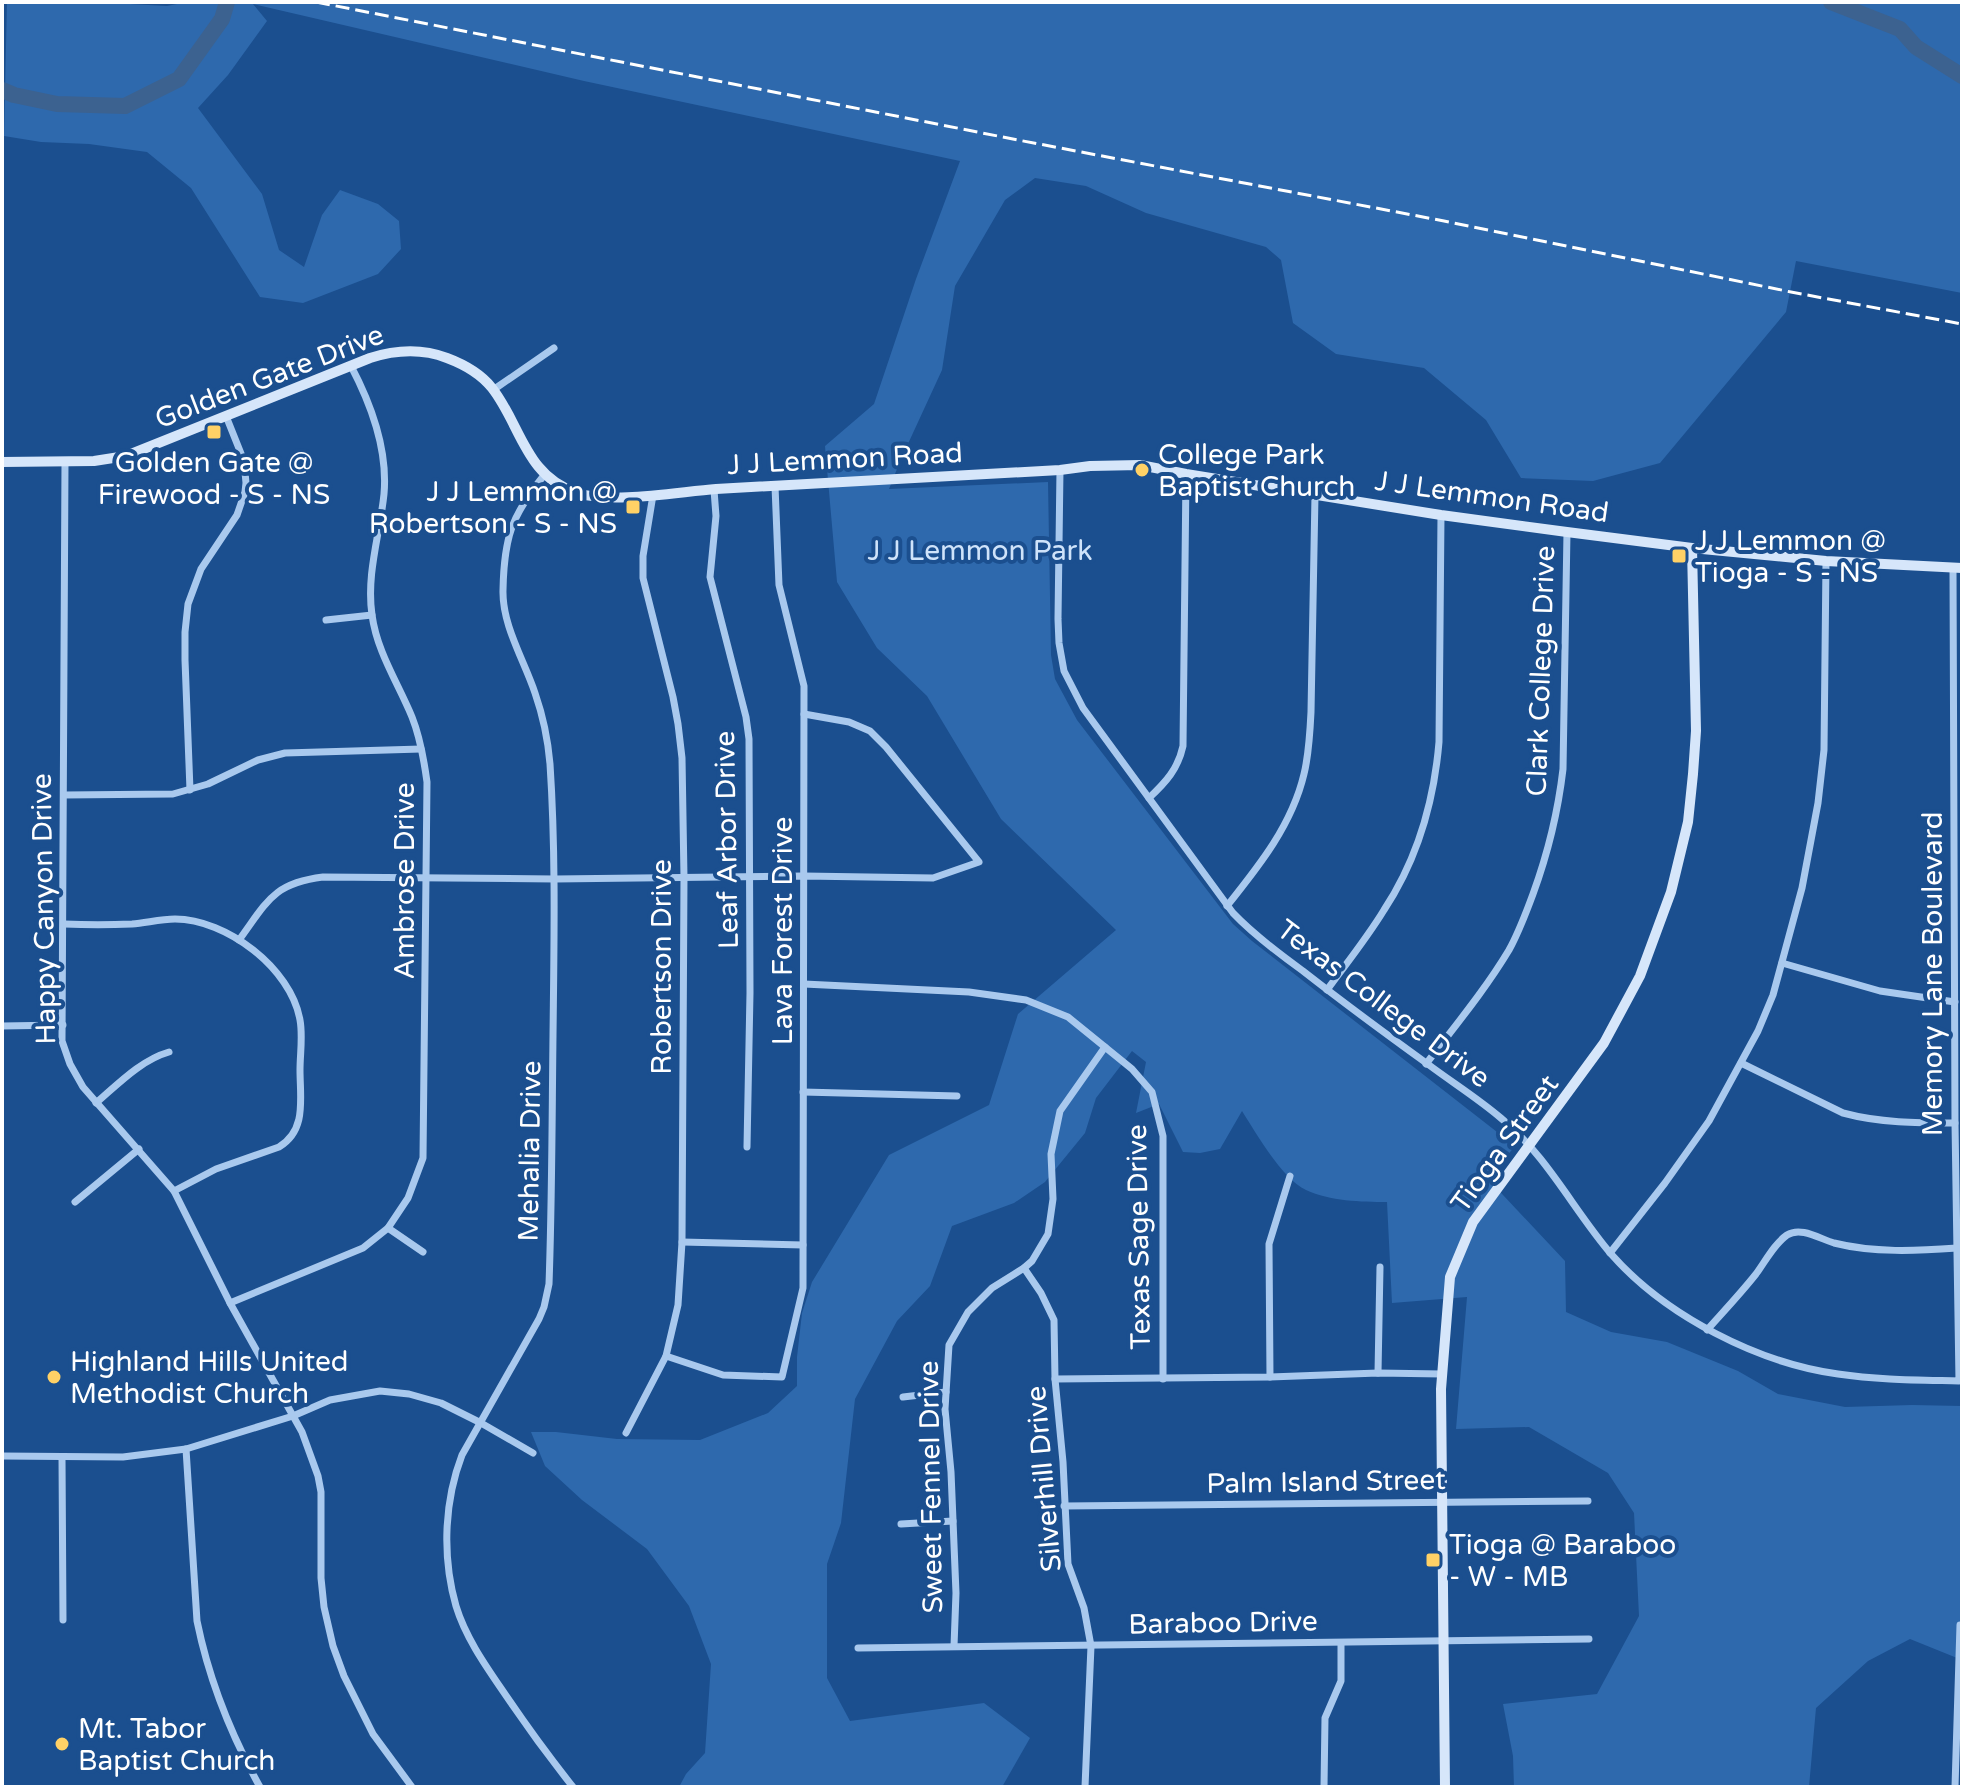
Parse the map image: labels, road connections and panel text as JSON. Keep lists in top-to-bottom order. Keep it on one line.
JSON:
{"streets":{"street":["Golden Gate Drive","J J Lemmon Road","Clark College Drive","Leaf Arbor Drive","Ambrose Drive","Happy Canyon Drive","Lava Forest Drive","Robertson Drive","Memory Lane Boulevard","Texas College Drive","Tioga Street","Mehalia Drive","Texas Sage Drive","Silverhill Drive","Palm Island Street","Sweet Fennel Drive","Baraboo Drive"]},"crossings":[["Golden Gate Drive","J J Lemmon Road"],["Golden Gate Drive","Ambrose Drive"],["Golden Gate Drive","Happy Canyon Drive"],["Golden Gate Drive","Mehalia Drive"],["J J Lemmon Road","Clark College Drive"],["J J Lemmon Road","Leaf Arbor Drive"],["J J Lemmon Road","Lava Forest Drive"],["J J Lemmon Road","Robertson Drive"],["J J Lemmon Road","Memory Lane Boulevard"],["J J Lemmon Road","Texas College Drive"],["J J Lemmon Road","Tioga Street"],["J J Lemmon Road","Mehalia Drive"],["Clark College Drive","Texas College Drive"],["Ambrose Drive","Happy Canyon Drive"],["Lava Forest Drive","Robertson Drive"],["Lava Forest Drive","Texas Sage Drive"],["Memory Lane Boulevard","Texas College Drive"],["Texas College Drive","Tioga Street"],["Tioga Street","Palm Island Street"],["Tioga Street","Baraboo Drive"],["Texas Sage Drive","Sweet Fennel Drive"],["Silverhill Drive","Palm Island Street"],["Silverhill Drive","Sweet Fennel Drive"],["Silverhill Drive","Baraboo Drive"],["Sweet Fennel Drive","Baraboo Drive"]],"parks":["J J Lemmon Park"],"places":{"transit":["Golden Gate @ Firewood - S - NS","J J Lemmon @ Robertson - S - NS","J J Lemmon @ Tioga - S - NS","Tioga @ Baraboo - W - MB"],"other":["College Park Baptist Church","Highland Hills United Methodist Church","Mt. Tabor Baptist Church"]}}
